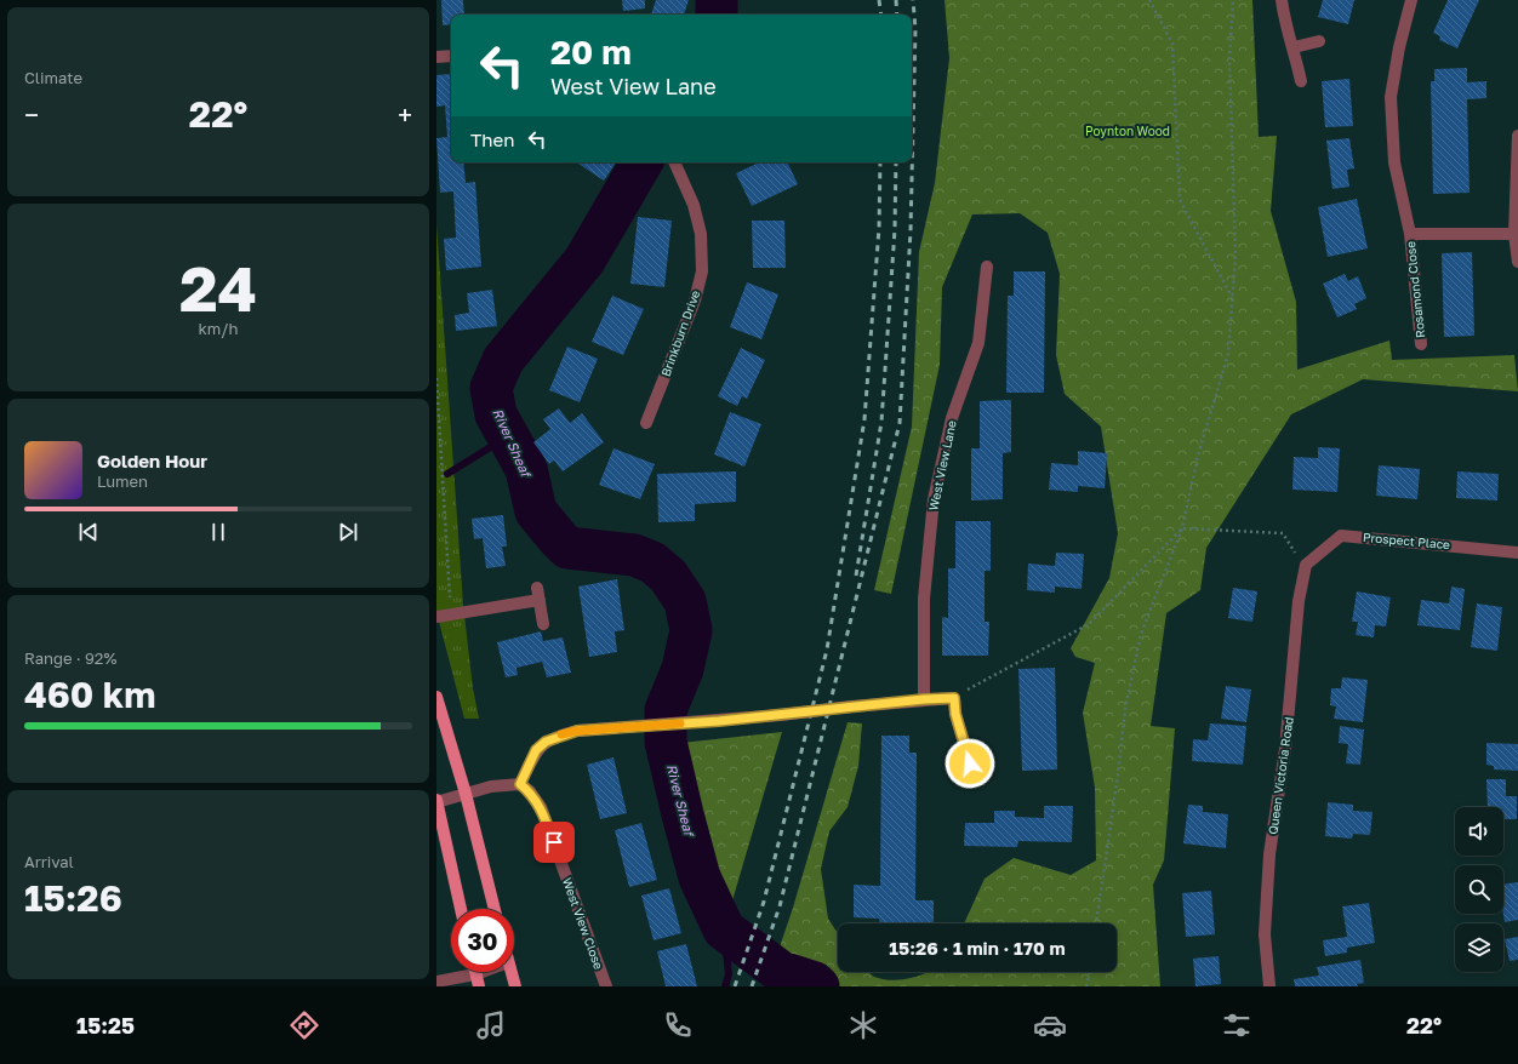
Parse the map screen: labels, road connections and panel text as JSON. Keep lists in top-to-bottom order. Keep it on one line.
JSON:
{"streets":{"street":["Rosamond Close","Brinkburn Drive","West View Lane","Prospect Place","Queen Victoria Road","West View Close"]},"crossings":[["Prospect Place","Queen Victoria Road"]],"water":["River Sheaf"],"parks":["Poynton Wood"],"page":{"tile":["Climate",["24","km/h"],["Range · 92%","460 km"],["Arrival","15:26"]],"turn":["20 m","West View Lane"],"heat":["−","22°","+"],"then":"Then","song":["Golden Hour","Lumen"],"limit":"30","trip":"15:26 · 1 min · 170 m","tabs":["15:25","22°"]}}
